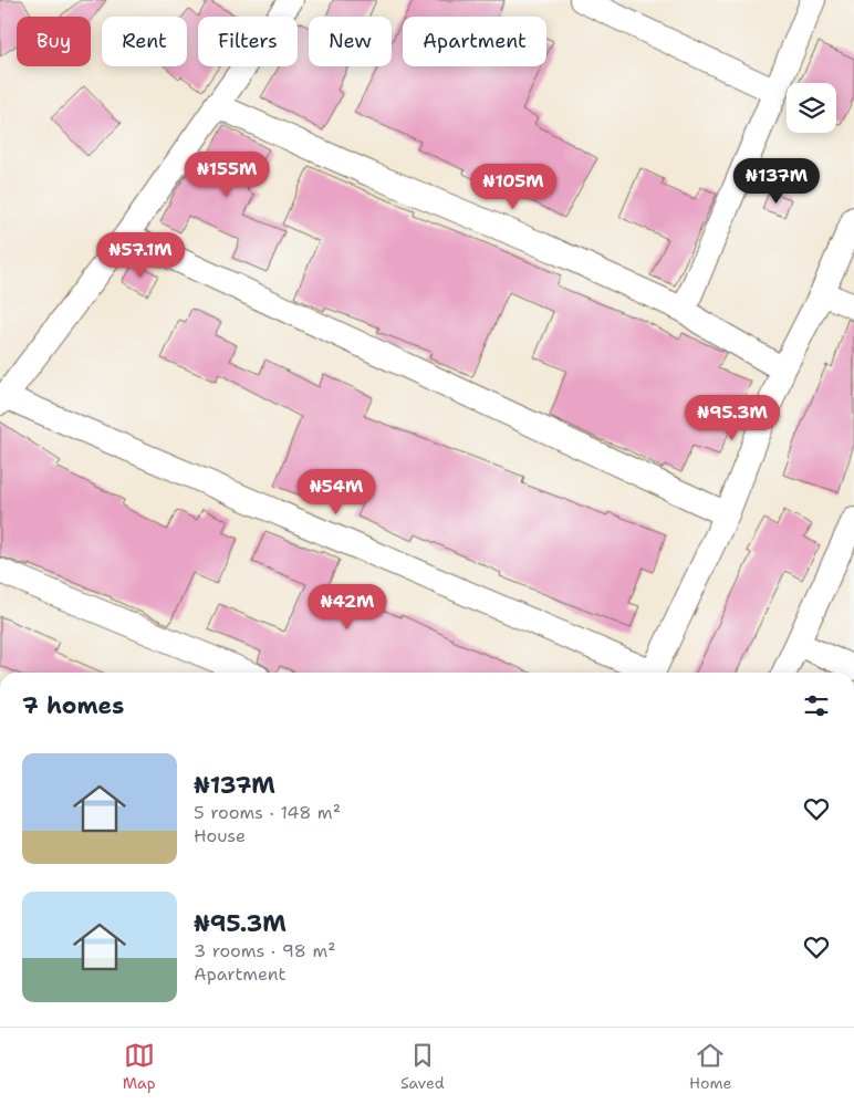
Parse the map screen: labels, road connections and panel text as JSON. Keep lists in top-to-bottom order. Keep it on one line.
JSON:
{"page":{"chip":["Buy","Rent","Filters","New","Apartment"],"price":["₦155M","₦137M","₦105M","₦57.1M","₦95.3M","₦54M","₦42M"],"heading":"7 homes","list":[{"name":"₦137M","note":"5 rooms · 148 m² · House"},{"name":"₦95.3M","note":"3 rooms · 98 m² · Apartment"}],"tabs":["Map","Saved","Home"]}}
